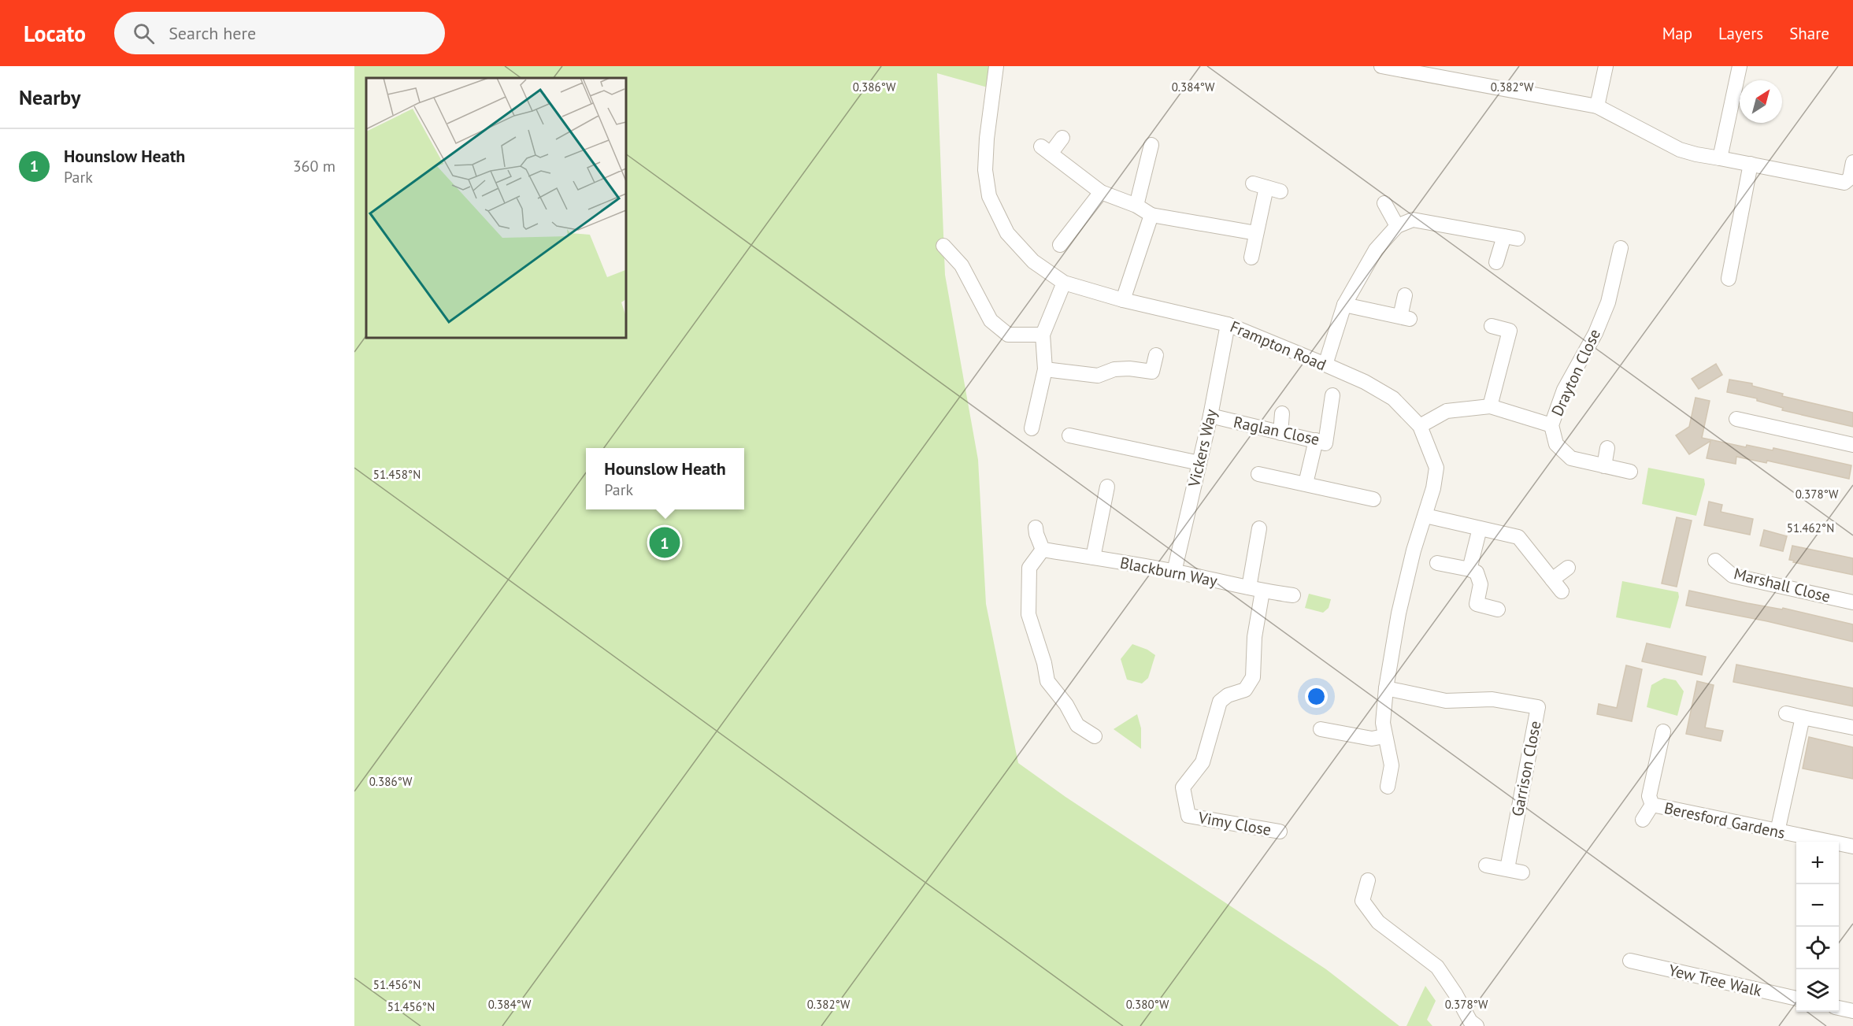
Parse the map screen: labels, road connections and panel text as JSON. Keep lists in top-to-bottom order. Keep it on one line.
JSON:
{"streets":{"street":["Frampton Road","Drayton Close","Raglan Close","Vickers Way","Blackburn Way","Marshall Close","Garrison Close","Beresford Gardens","Vimy Close","Yew Tree Walk"]},"crossings":[["Frampton Road","Vickers Way"],["Frampton Road","Garrison Close"],["Raglan Close","Vickers Way"],["Vickers Way","Blackburn Way"],["Blackburn Way","Vimy Close"]],"north":"top right","page":{"header":"Locato","search":"Search here","nav":["Map","Layers","Share"],"heading":"Nearby","list":[{"mark":"1","name":"Hounslow Heath","note":"Park","value":"360 m"}],"popup":["Hounslow Heath","Park"],"pins":"1","map_buttons":["+","−"]},"coordinates":["0.384°W","0.382°W","0.386°W","51.458°N","0.378°W","51.462°N","51.456°N","0.380°W"]}
